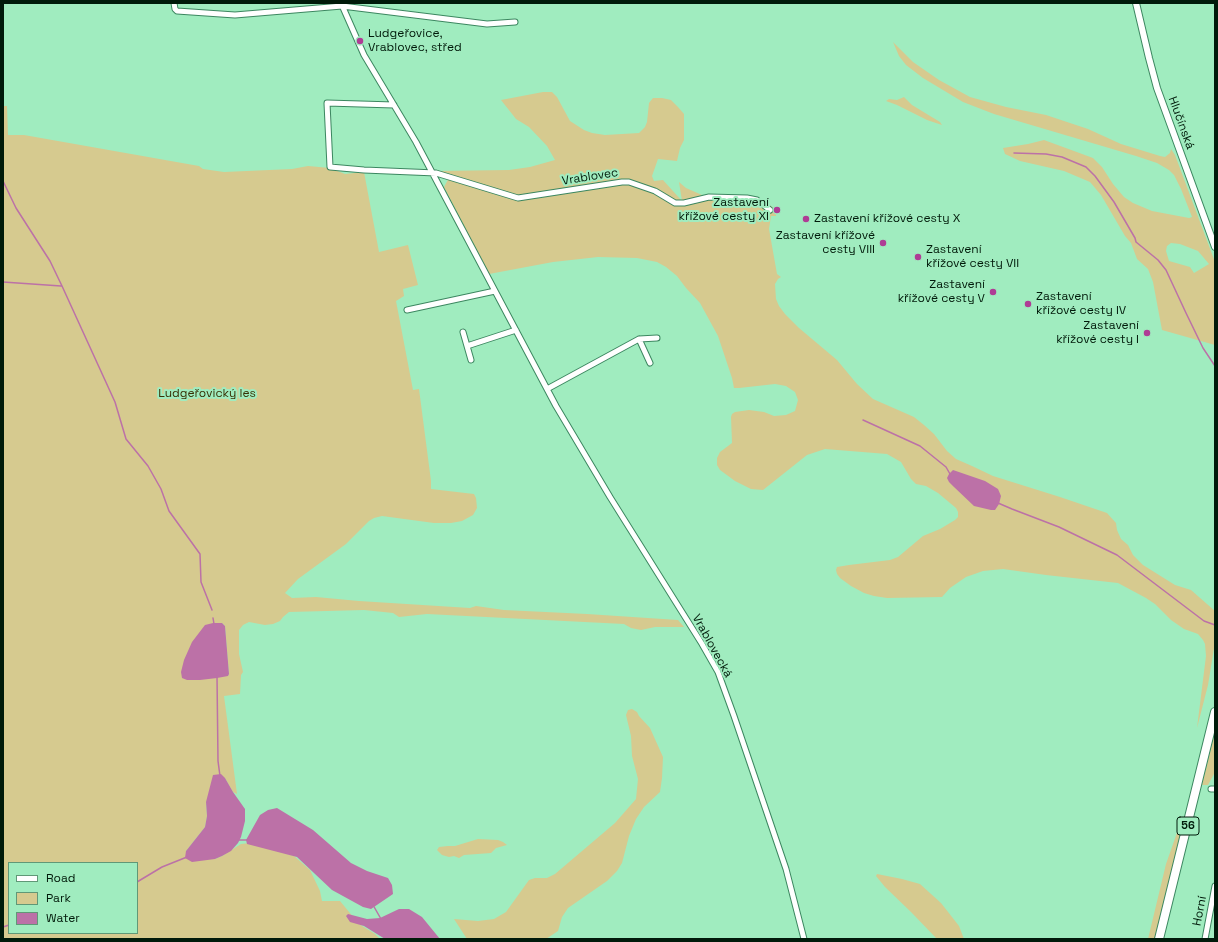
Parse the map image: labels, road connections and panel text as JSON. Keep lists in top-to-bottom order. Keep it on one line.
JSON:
{"streets":{"main road":["56"],"street":["Hlučínská","Vrablovec","Vrablovecká","Horní"]},"parks":["Ludgeřovický les"],"places":["Ludgeřovice, Vrablovec, střed","Zastavení křížové cesty XI","Zastavení křížové cesty X","Zastavení křížové cesty VIII","Zastavení křížové cesty VII","Zastavení křížové cesty V","Zastavení křížové cesty IV","Zastavení křížové cesty I"],"legend":["Road","Park","Water"]}
